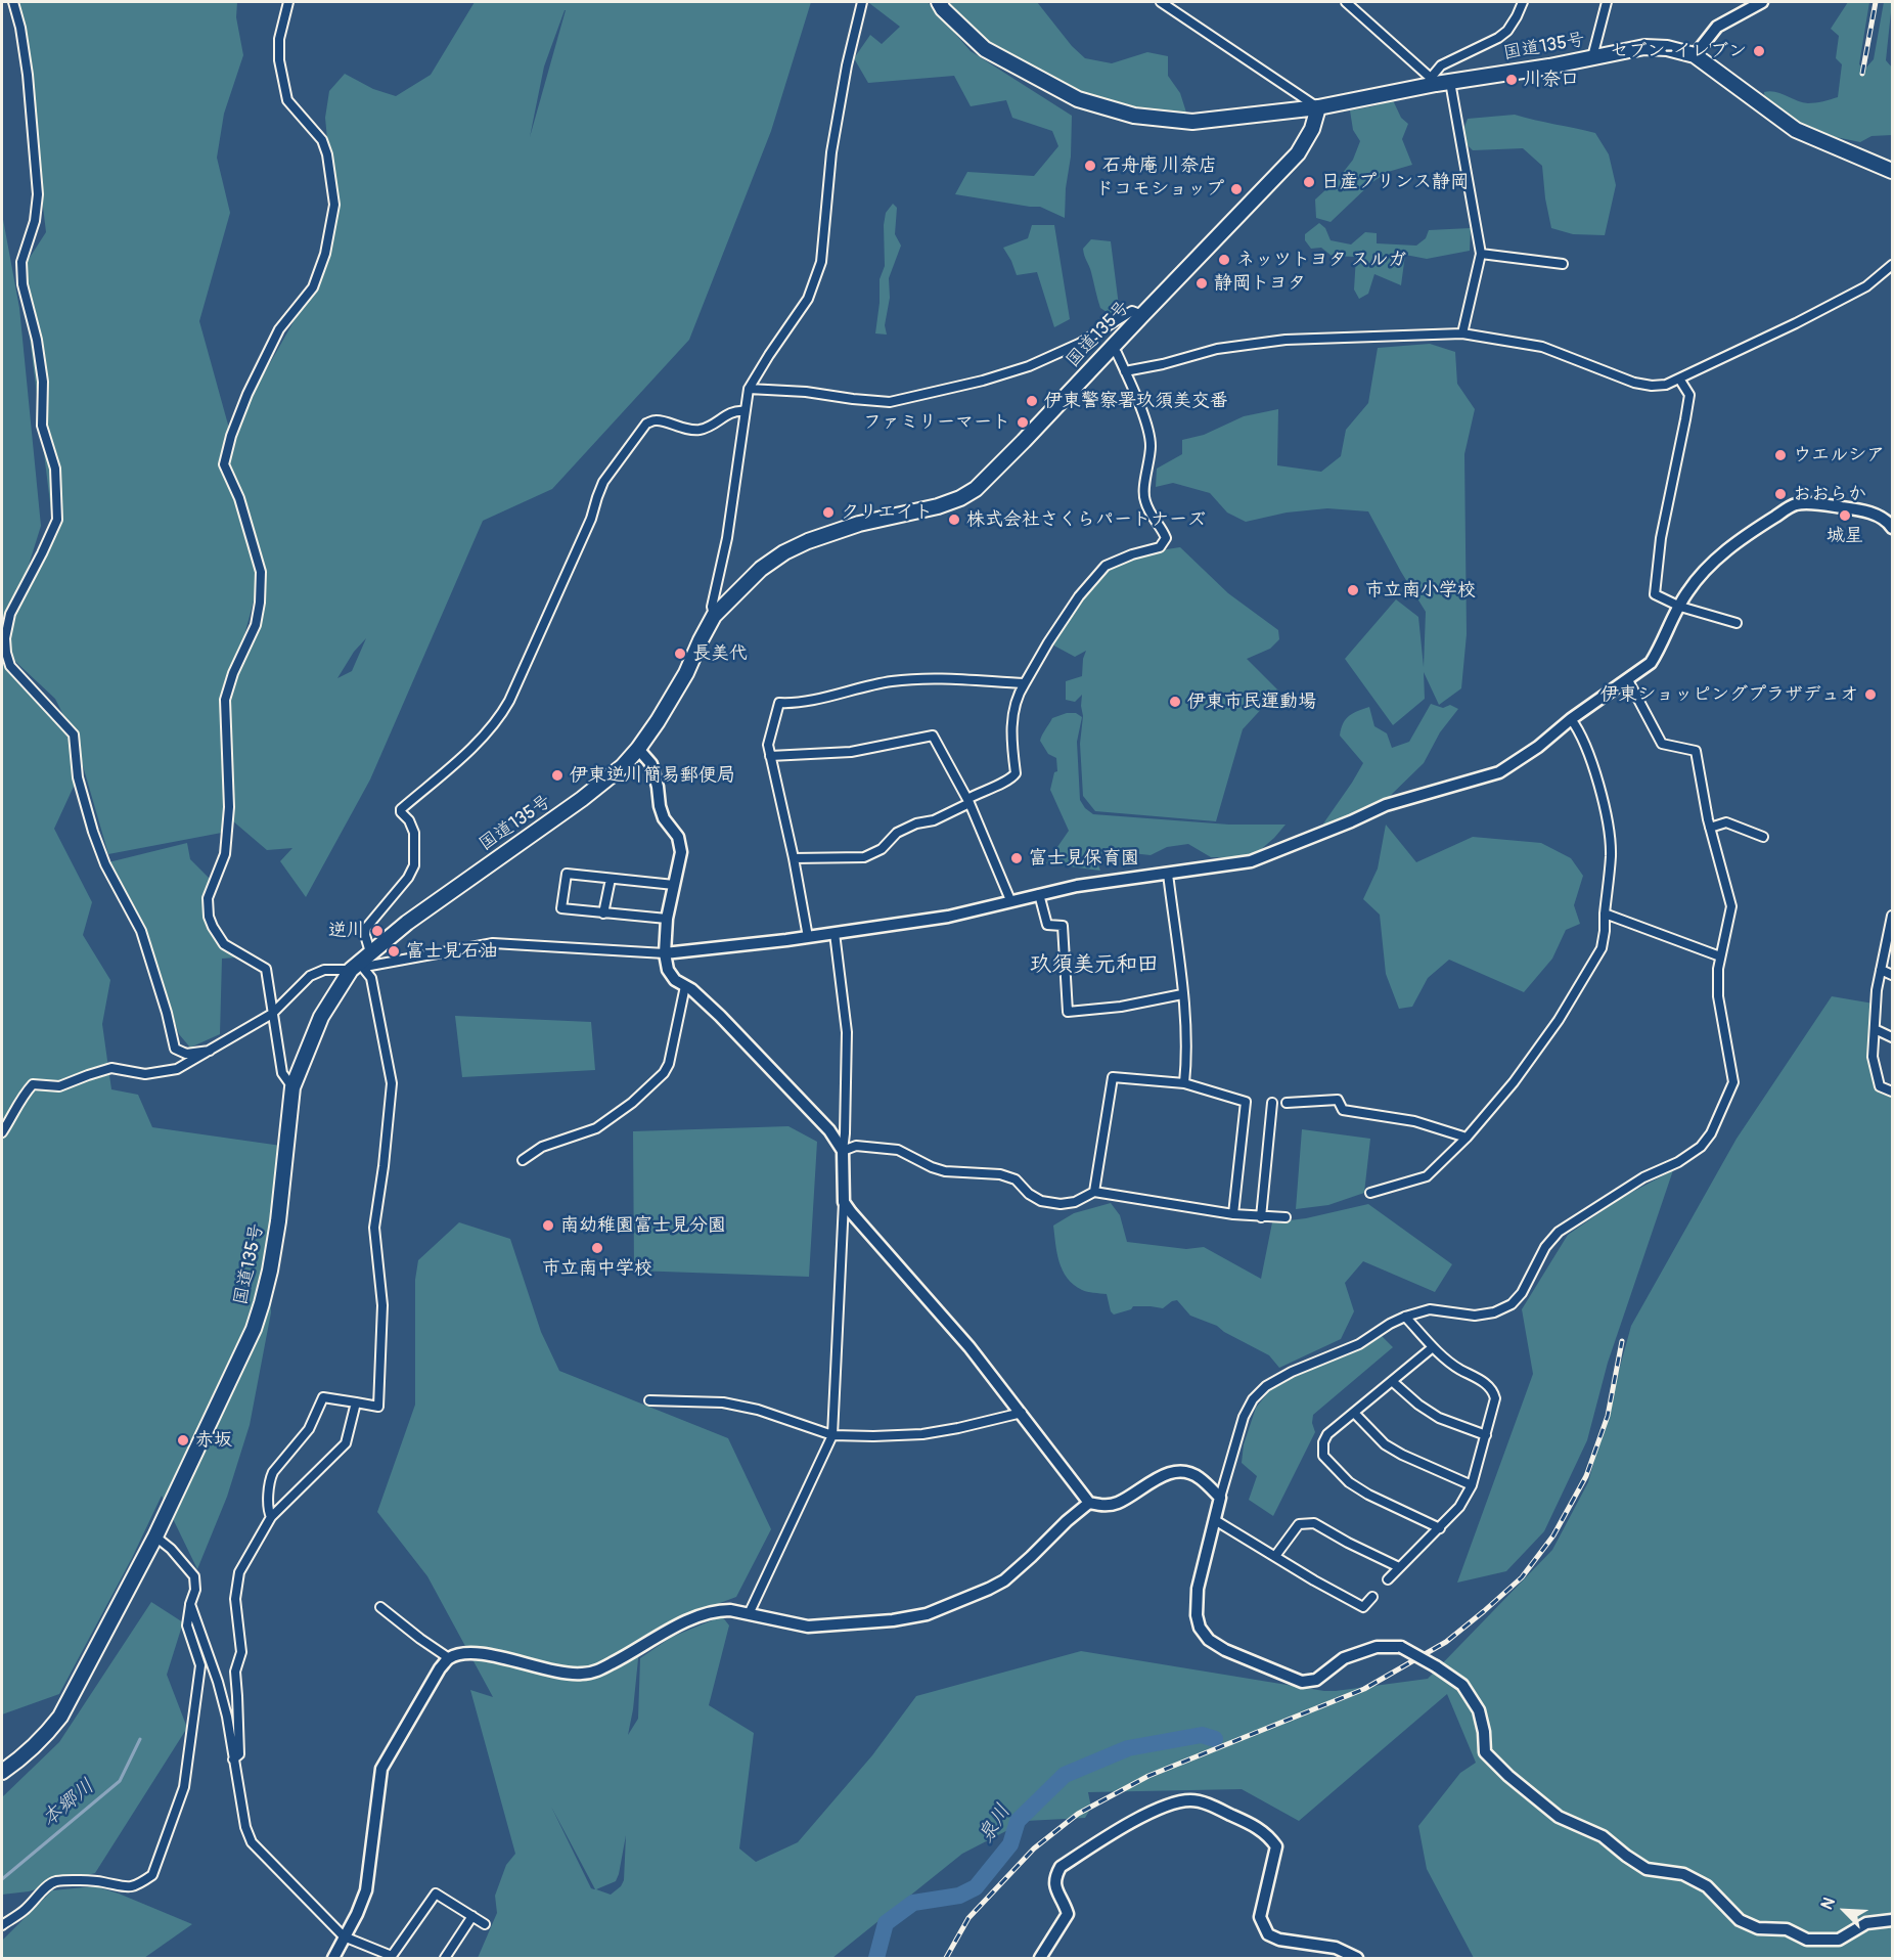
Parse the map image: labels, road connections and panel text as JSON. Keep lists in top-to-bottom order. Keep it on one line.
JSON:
{"streets":{"highway":["国道135号"]},"districts":["玖須美元和田"],"water":["本郷川","泉川"],"places":["セブン-イレブン","川奈口","石舟庵 川奈店","日産プリンス静岡","ドコモショップ","ネッツトヨタ スルガ","静岡トヨタ","伊東警察署玖須美交番","ファミリーマート","ウエルシア","おおらか","クリエイト","城星","株式会社さくらパートナーズ","市立南小学校","長美代","伊東ショッピングプラザデュオ","伊東市民運動場","伊東逆川簡易郵便局","富士見保育園","逆川","富士見石油","南幼稚園富士見分園","市立南中学校","赤坂"],"north":"top left"}
